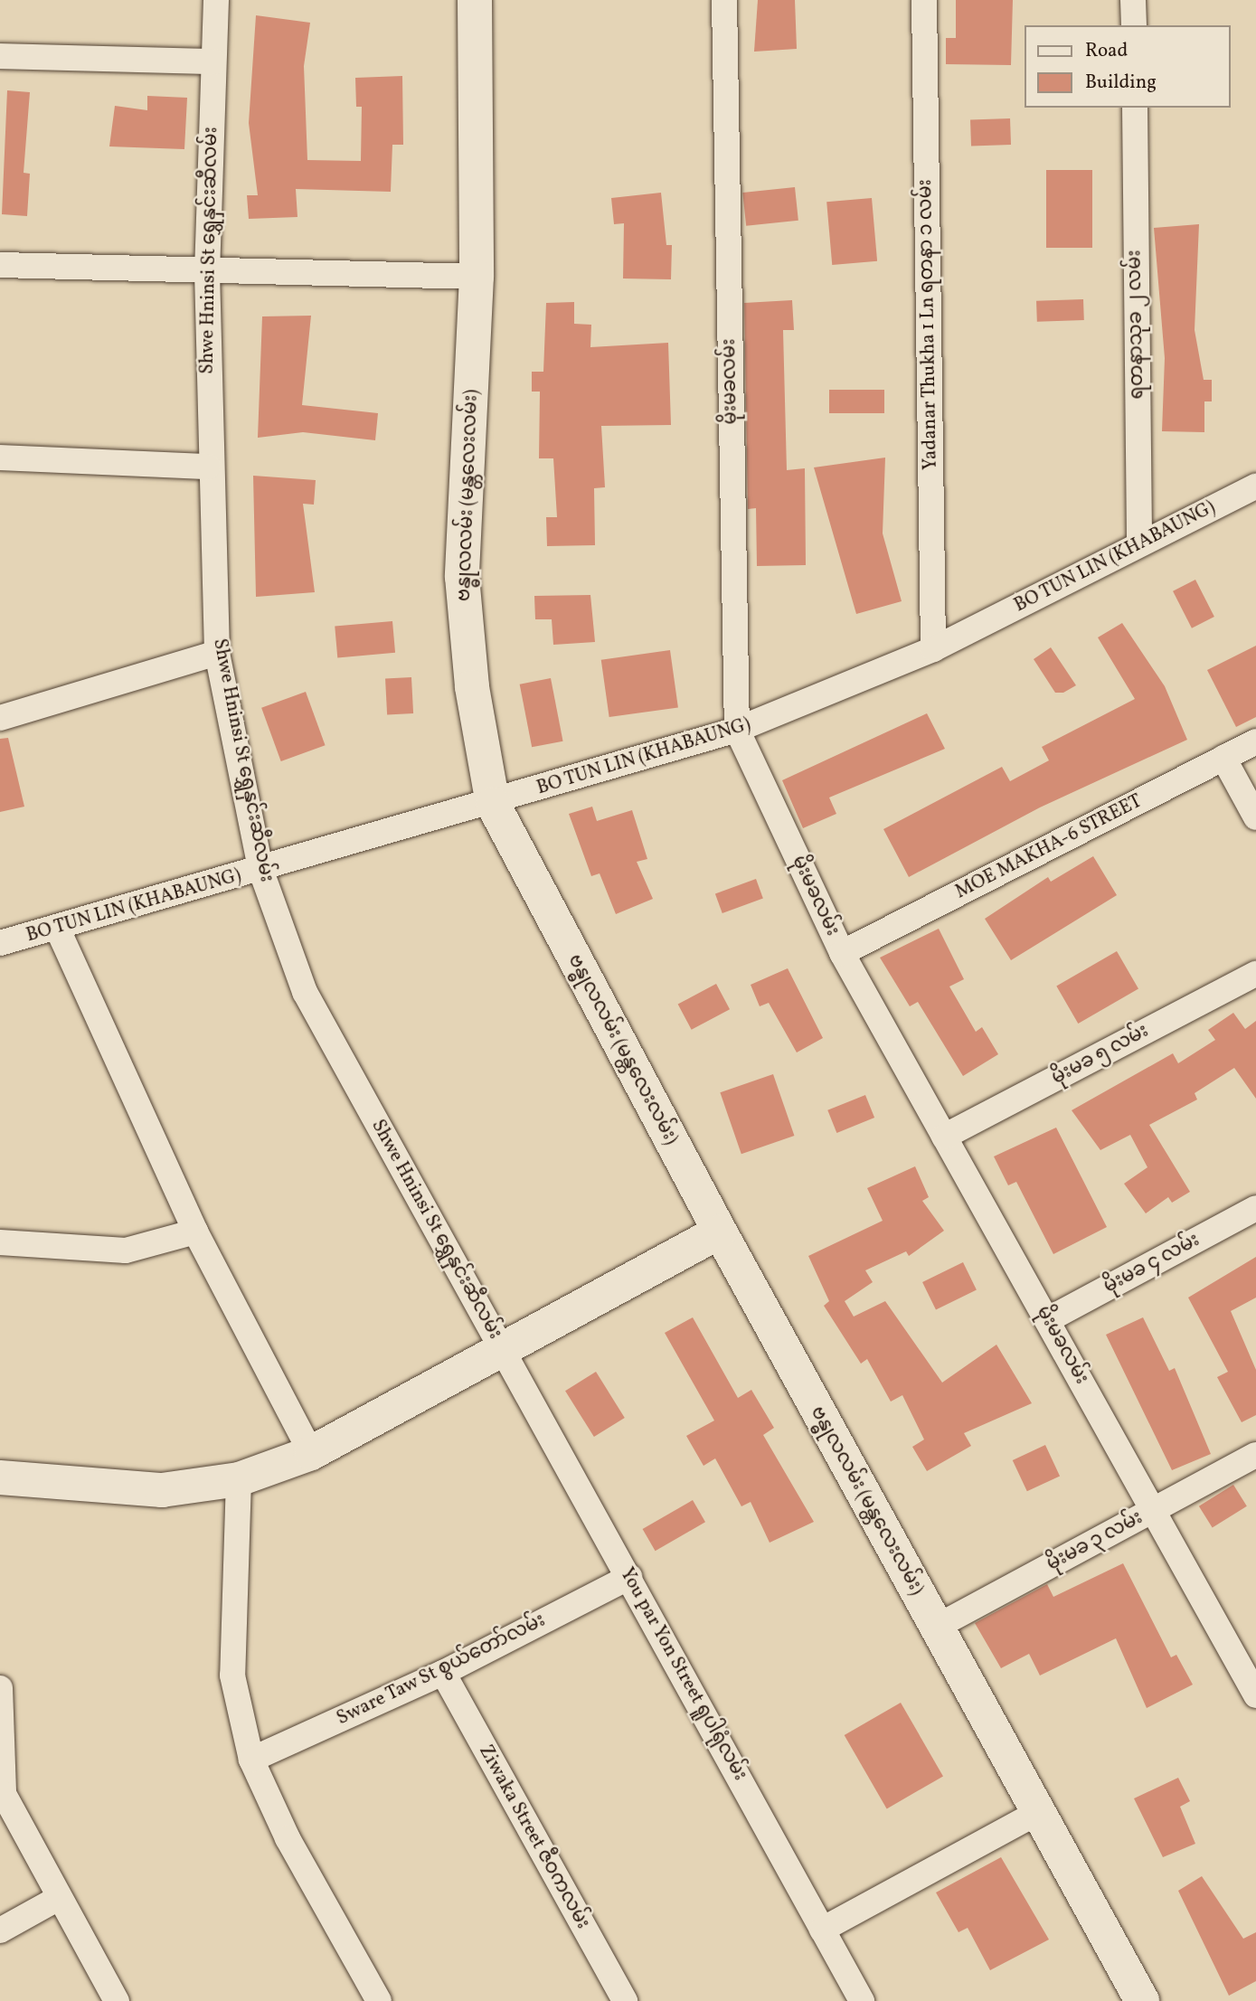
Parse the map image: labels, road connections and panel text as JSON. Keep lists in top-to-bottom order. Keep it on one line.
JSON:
{"streets":{"street":["Shwe Hninsi St ရွှေနှင်းဆီလမ်း","Yadanar Thukha 1 Ln ရတနာ ၁ လမ်း","ရတနာသုခ ၂ လမ်း","မိုးမခလမ်း","ဗန္ဓုလလမ်း (မန္တလေးလမ်း)","BO TUN LIN (KHABAUNG)","MOE MAKHA-6 STREET","မိုးမခ ၅ လမ်း","မိုးမခ ၄ လမ်း","မိုးမခ ၃ လမ်း","Sware Taw St စွယ်တော်လမ်း","You par Yon Street ရူပါရုံလမ်း","Ziwaka Street ဇီဝကလမ်း"]},"crossings":[["Shwe Hninsi St ရွှေနှင်းဆီလမ်း","BO TUN LIN (KHABAUNG)"],["Shwe Hninsi St ရွှေနှင်းဆီလမ်း","You par Yon Street ရူပါရုံလမ်း"],["Yadanar Thukha 1 Ln ရတနာ ၁ လမ်း","BO TUN LIN (KHABAUNG)"],["ရတနာသုခ ၂ လမ်း","BO TUN LIN (KHABAUNG)"],["မိုးမခလမ်း","BO TUN LIN (KHABAUNG)"],["မိုးမခလမ်း","MOE MAKHA-6 STREET"],["မိုးမခလမ်း","မိုးမခ ၅ လမ်း"],["မိုးမခလမ်း","မိုးမခ ၄ လမ်း"],["မိုးမခလမ်း","မိုးမခ ၃ လမ်း"],["ဗန္ဓုလလမ်း (မန္တလေးလမ်း)","BO TUN LIN (KHABAUNG)"],["ဗန္ဓုလလမ်း (မန္တလေးလမ်း)","မိုးမခ ၃ လမ်း"],["Sware Taw St စွယ်တော်လမ်း","You par Yon Street ရူပါရုံလမ်း"],["Sware Taw St စွယ်တော်လမ်း","Ziwaka Street ဇီဝကလမ်း"]],"legend":["Road","Building"]}
